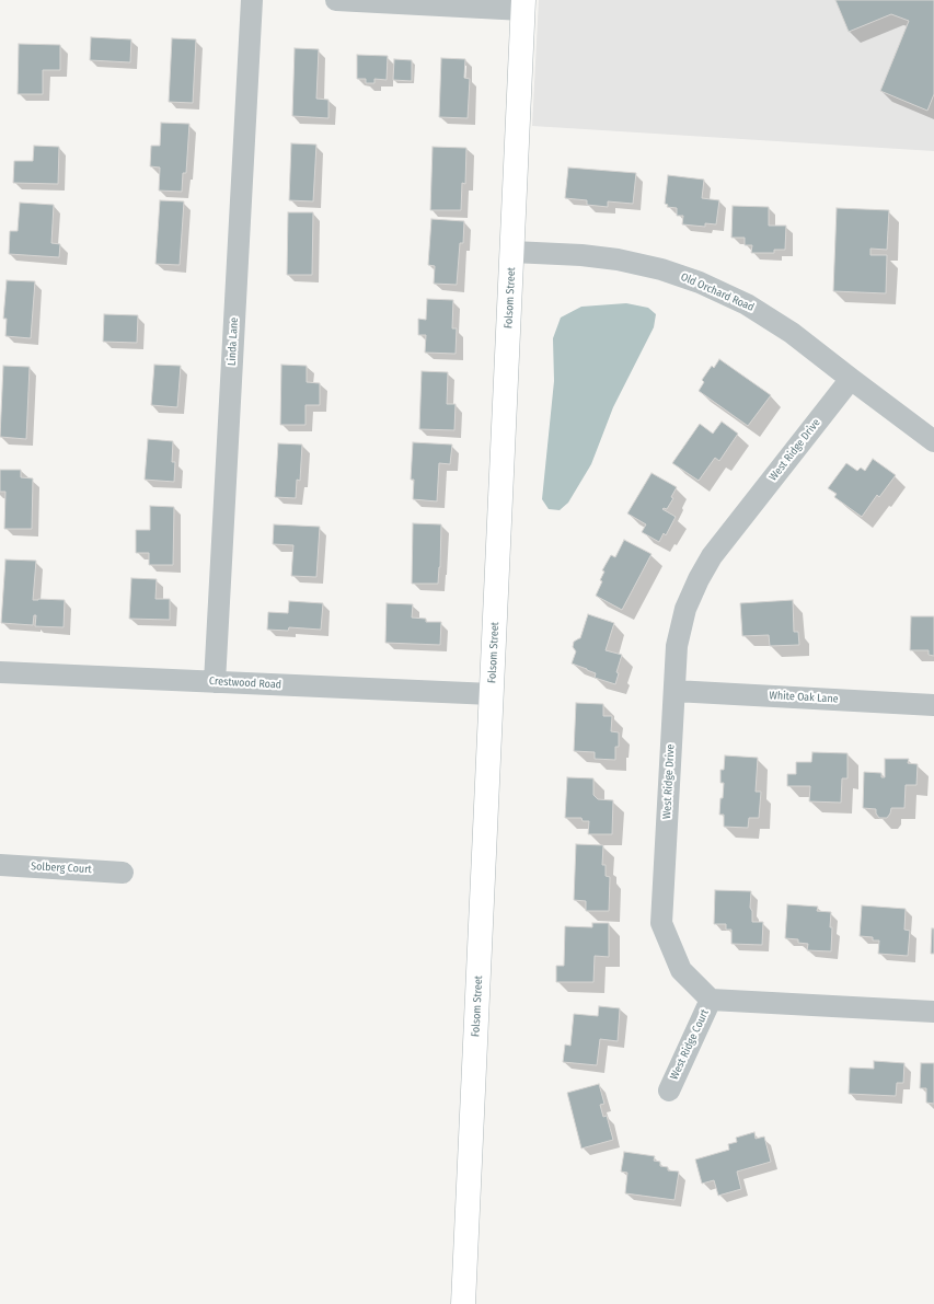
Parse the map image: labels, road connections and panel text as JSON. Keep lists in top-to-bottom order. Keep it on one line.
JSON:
{"streets":{"street":["Old Orchard Road","Folsom Street","Linda Lane","West Ridge Drive","Crestwood Road","White Oak Lane","Solberg Court","West Ridge Court"]},"crossings":[["Old Orchard Road","Folsom Street"],["Old Orchard Road","West Ridge Drive"],["Folsom Street","Crestwood Road"],["Linda Lane","Crestwood Road"],["West Ridge Drive","White Oak Lane"],["West Ridge Drive","West Ridge Court"]]}
